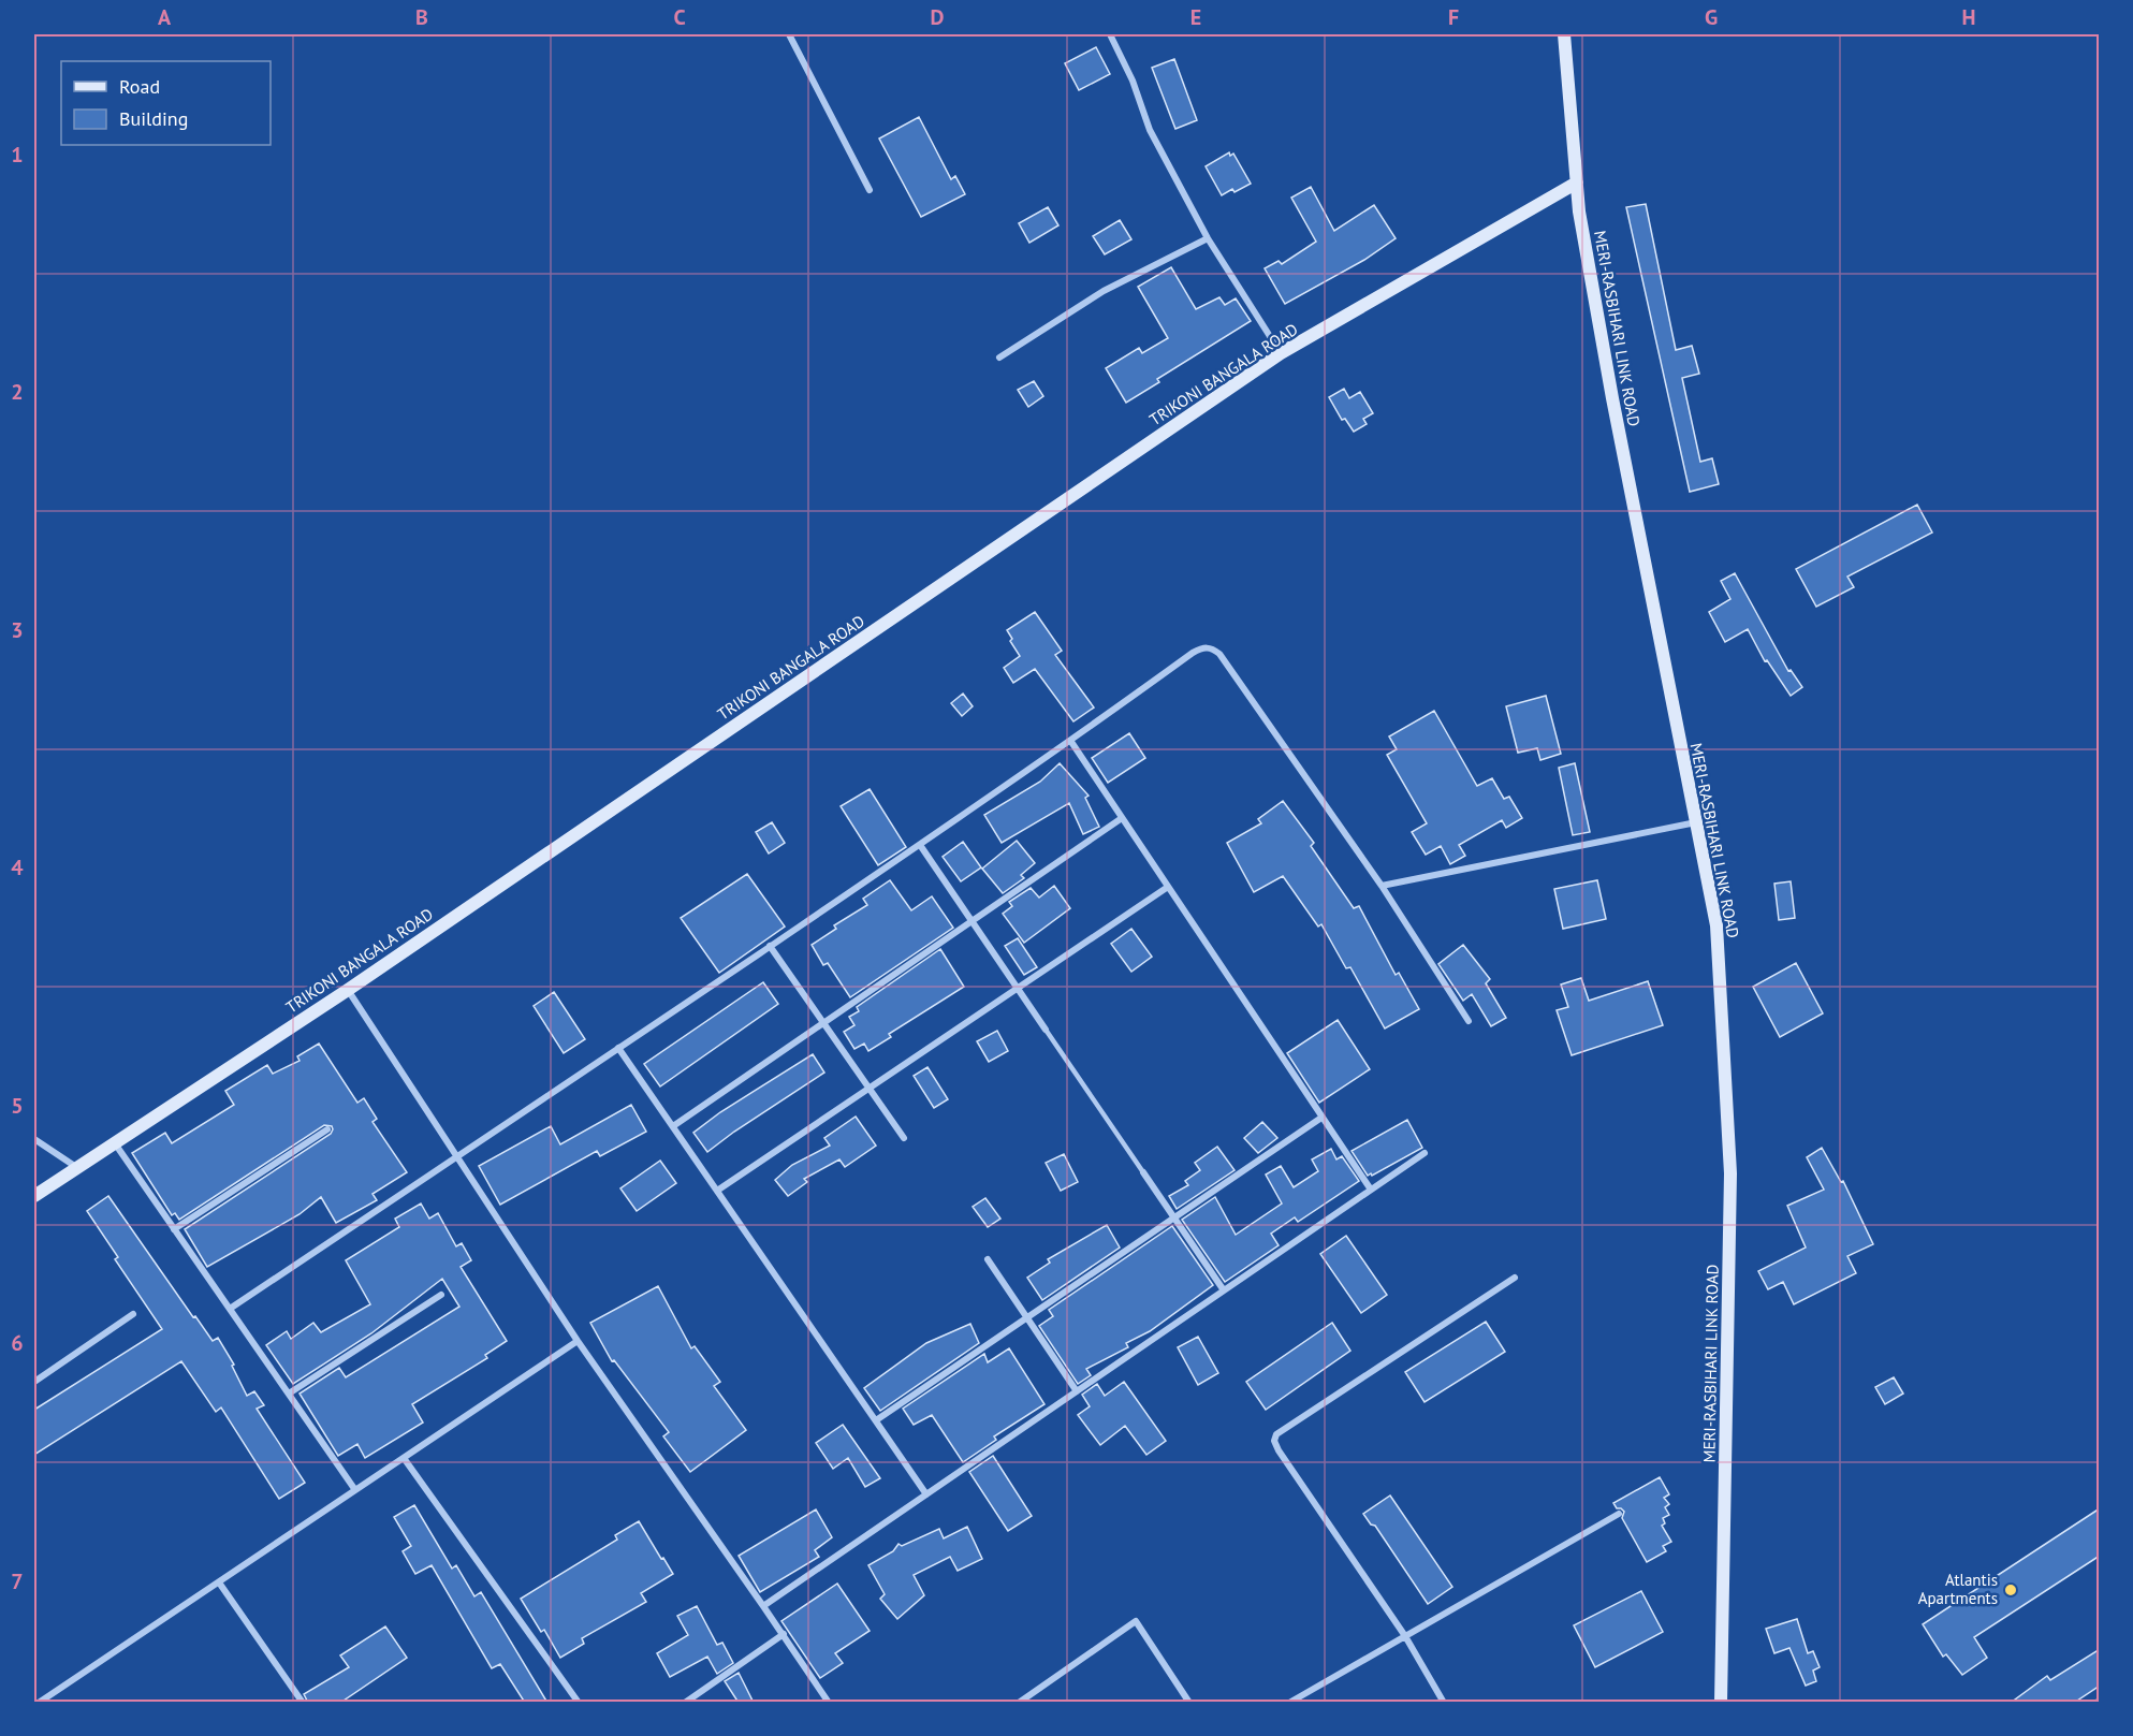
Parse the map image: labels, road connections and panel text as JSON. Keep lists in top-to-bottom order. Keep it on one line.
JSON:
{"streets":{"street":["MERI-RASBIHARI LINK ROAD","TRIKONI BANGALA ROAD"]},"crossings":[["MERI-RASBIHARI LINK ROAD","TRIKONI BANGALA ROAD"]],"places":["Atlantis Apartments"],"legend":["Road","Building"],"grid":{"columns":["A","B","C","D","E","F","G","H"],"rows":["1","2","3","4","5","6","7"]}}
